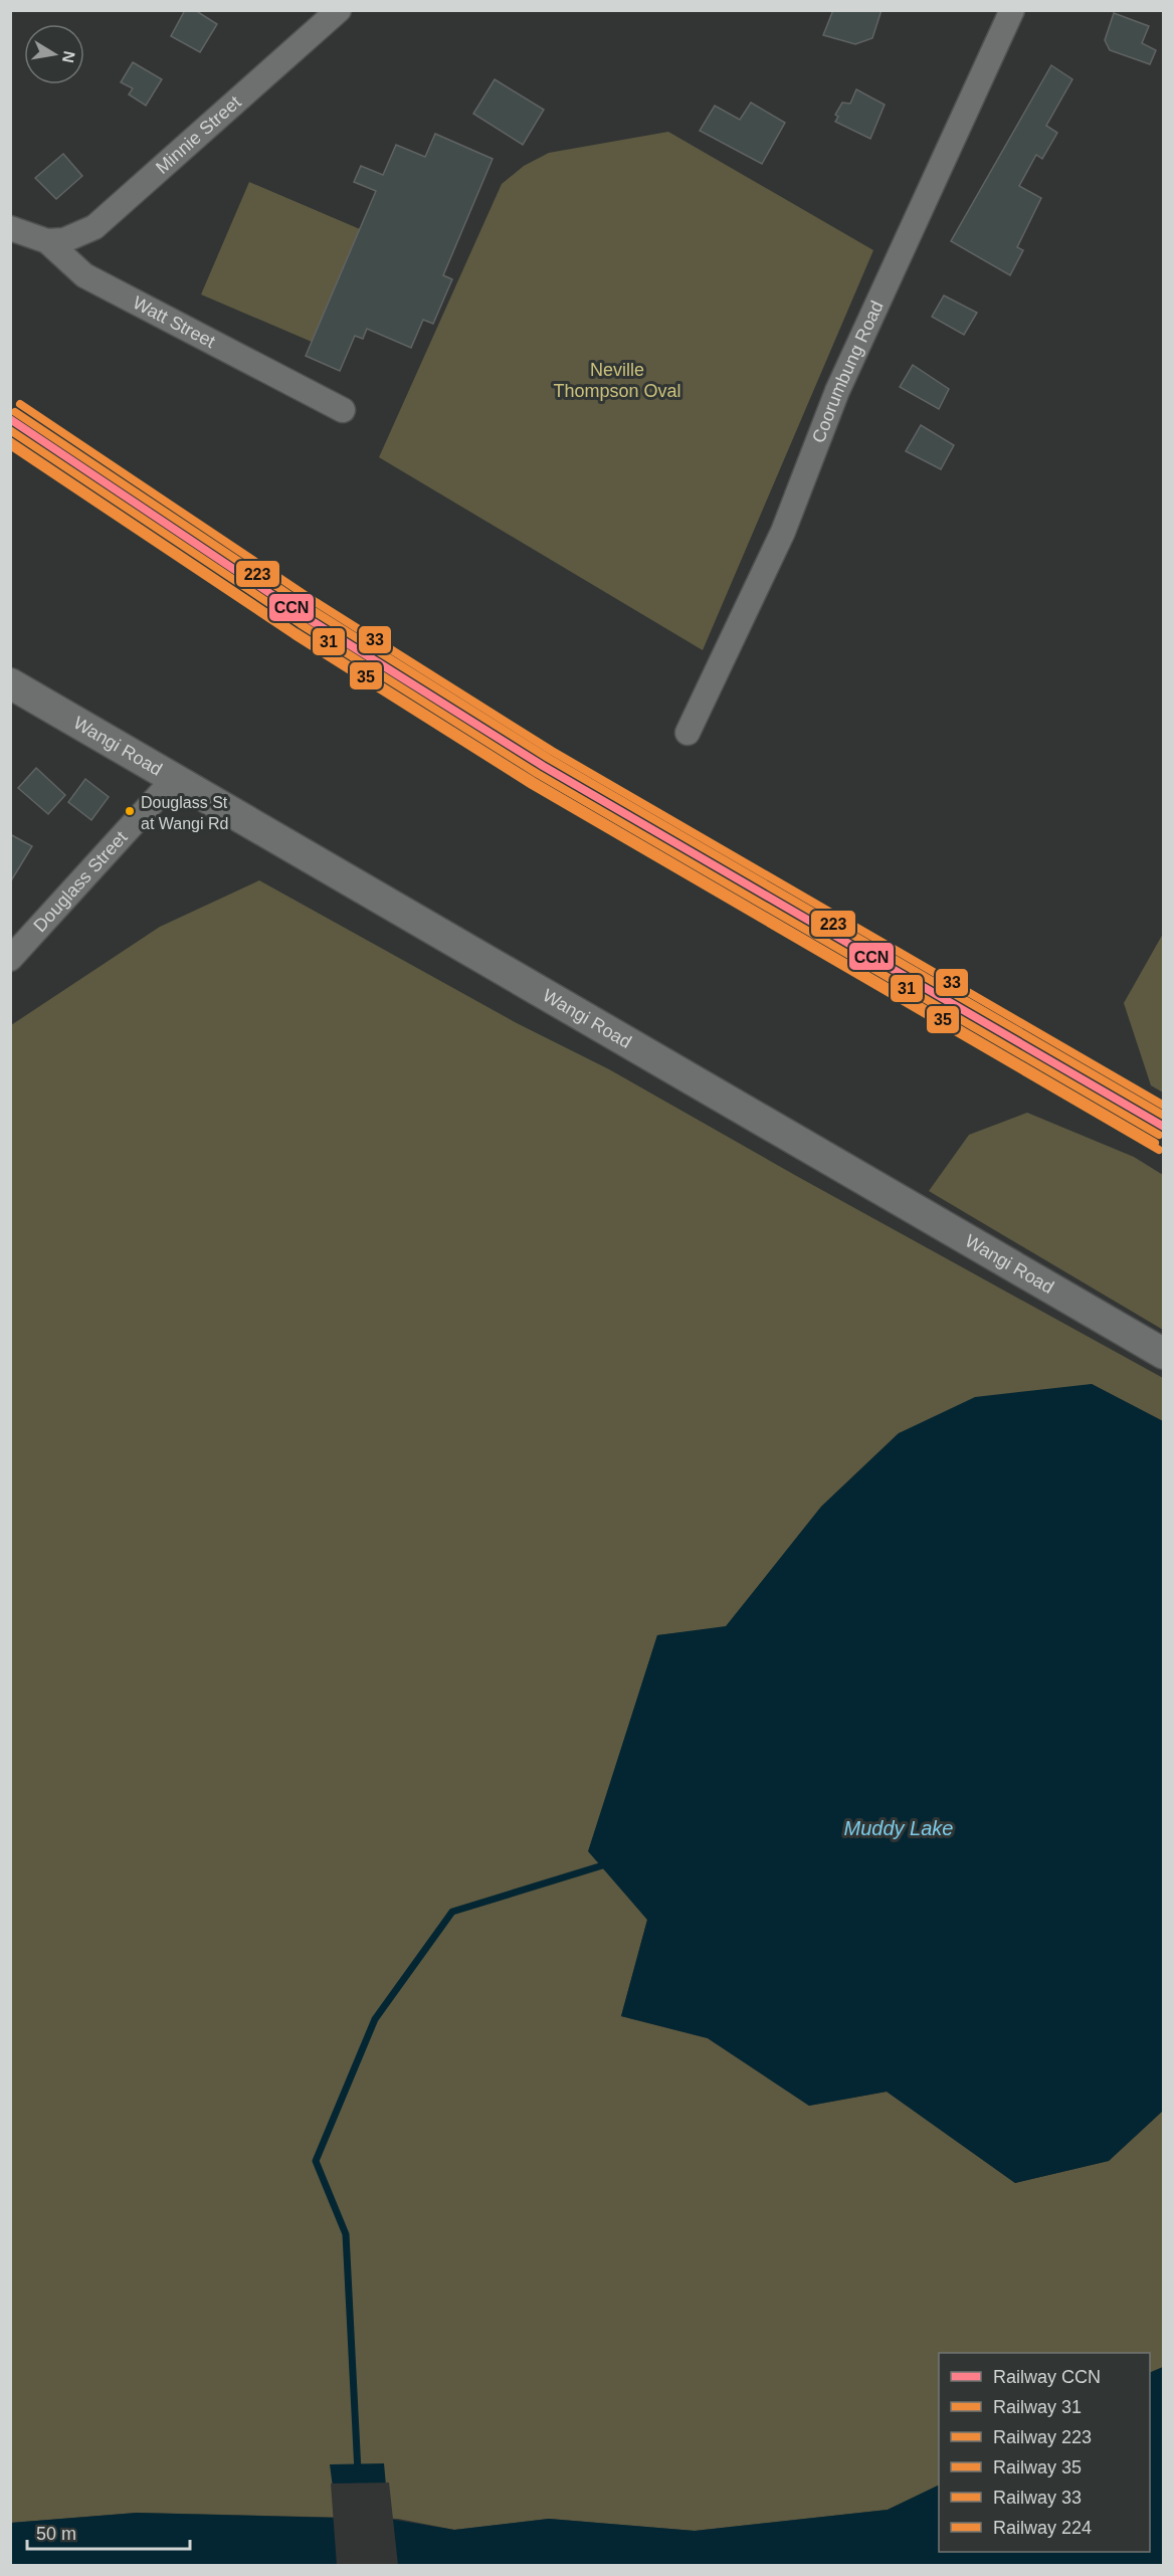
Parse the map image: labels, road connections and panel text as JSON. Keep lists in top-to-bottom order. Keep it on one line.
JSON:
{"streets":{"main road":["Wangi Road"],"street":["Minnie Street","Watt Street","Coorumbung Road","Douglass Street"]},"crossings":[["Minnie Street","Watt Street"],["Wangi Road","Douglass Street"]],"water":["Muddy Lake"],"parks":["Neville Thompson Oval"],"places":["Douglass St at Wangi Rd"],"lines":["rail line 33","rail line 223","rail line CCN","rail line 31","rail line 35","rail line 224"],"legend":["Railway CCN","Railway 31","Railway 223","Railway 35","Railway 33","Railway 224"],"scale_bar":"50 m","north":"right"}
